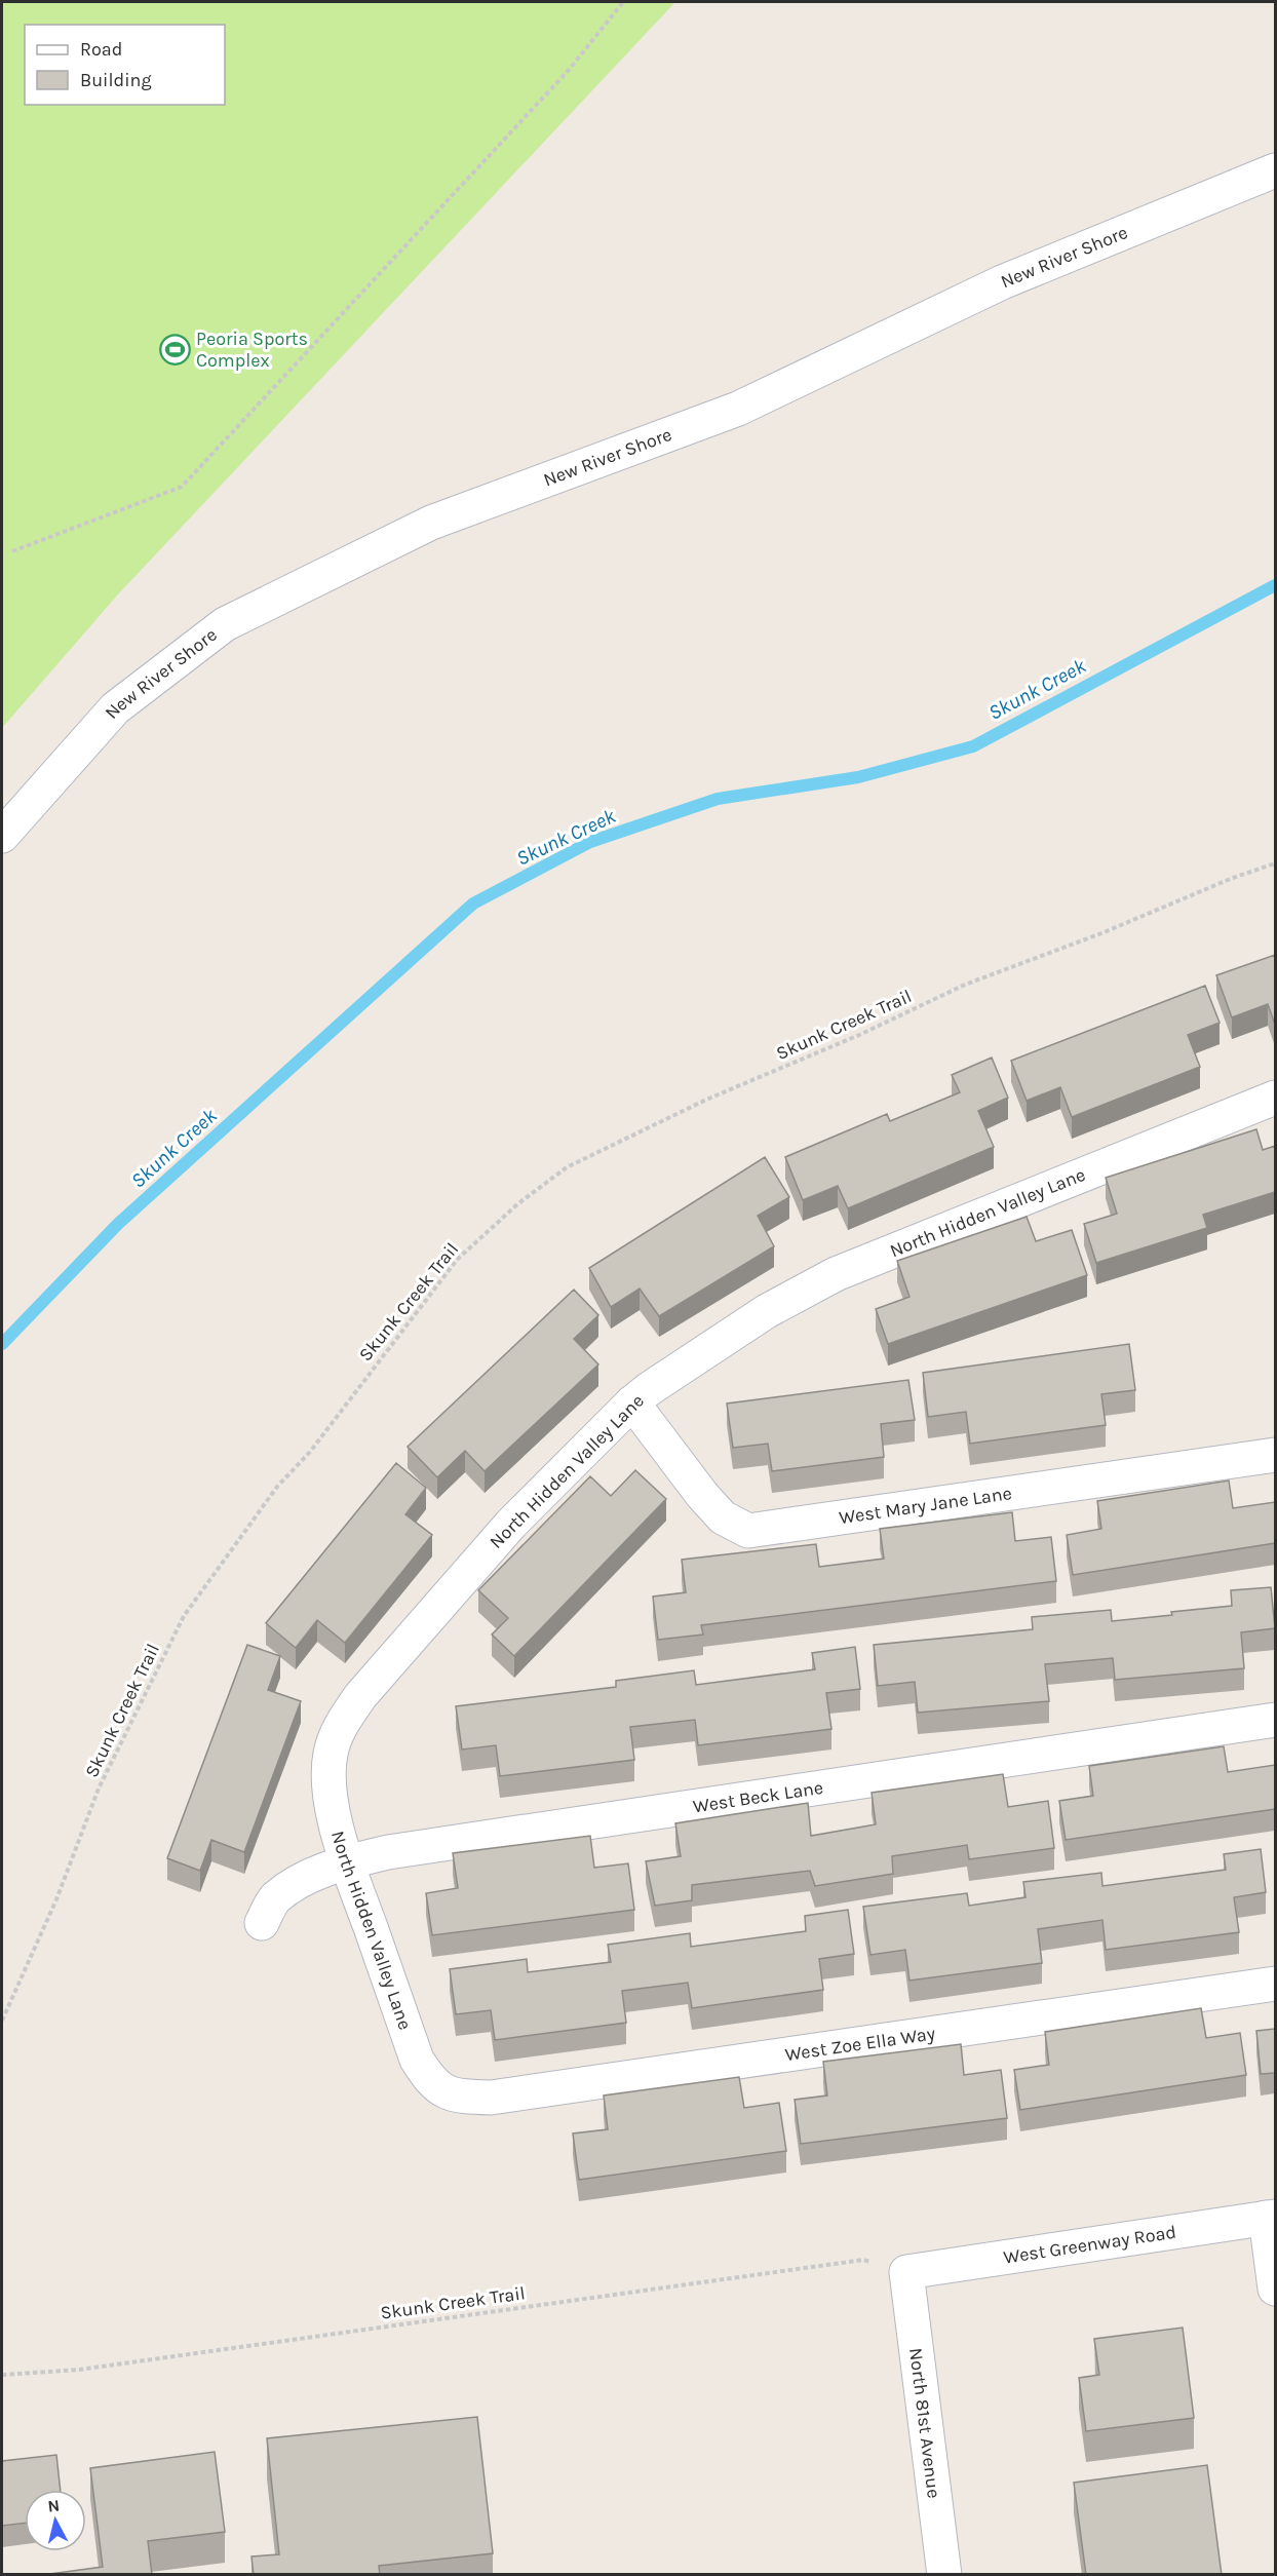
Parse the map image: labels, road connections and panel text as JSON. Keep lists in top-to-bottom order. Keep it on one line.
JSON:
{"streets":{"street":["New River Shore","North Hidden Valley Lane","West Mary Jane Lane","West Beck Lane","West Zoe Ella Way","West Greenway Road","North 81st Avenue"],"path":["Skunk Creek Trail"]},"crossings":[["Skunk Creek Trail","West Greenway Road"],["Skunk Creek Trail","North 81st Avenue"],["North Hidden Valley Lane","West Mary Jane Lane"],["North Hidden Valley Lane","West Beck Lane"],["North Hidden Valley Lane","West Zoe Ella Way"],["West Greenway Road","North 81st Avenue"]],"water":["Skunk Creek"],"places":{"sports":["Peoria Sports Complex"]},"legend":["Road","Building"],"north":"top"}
